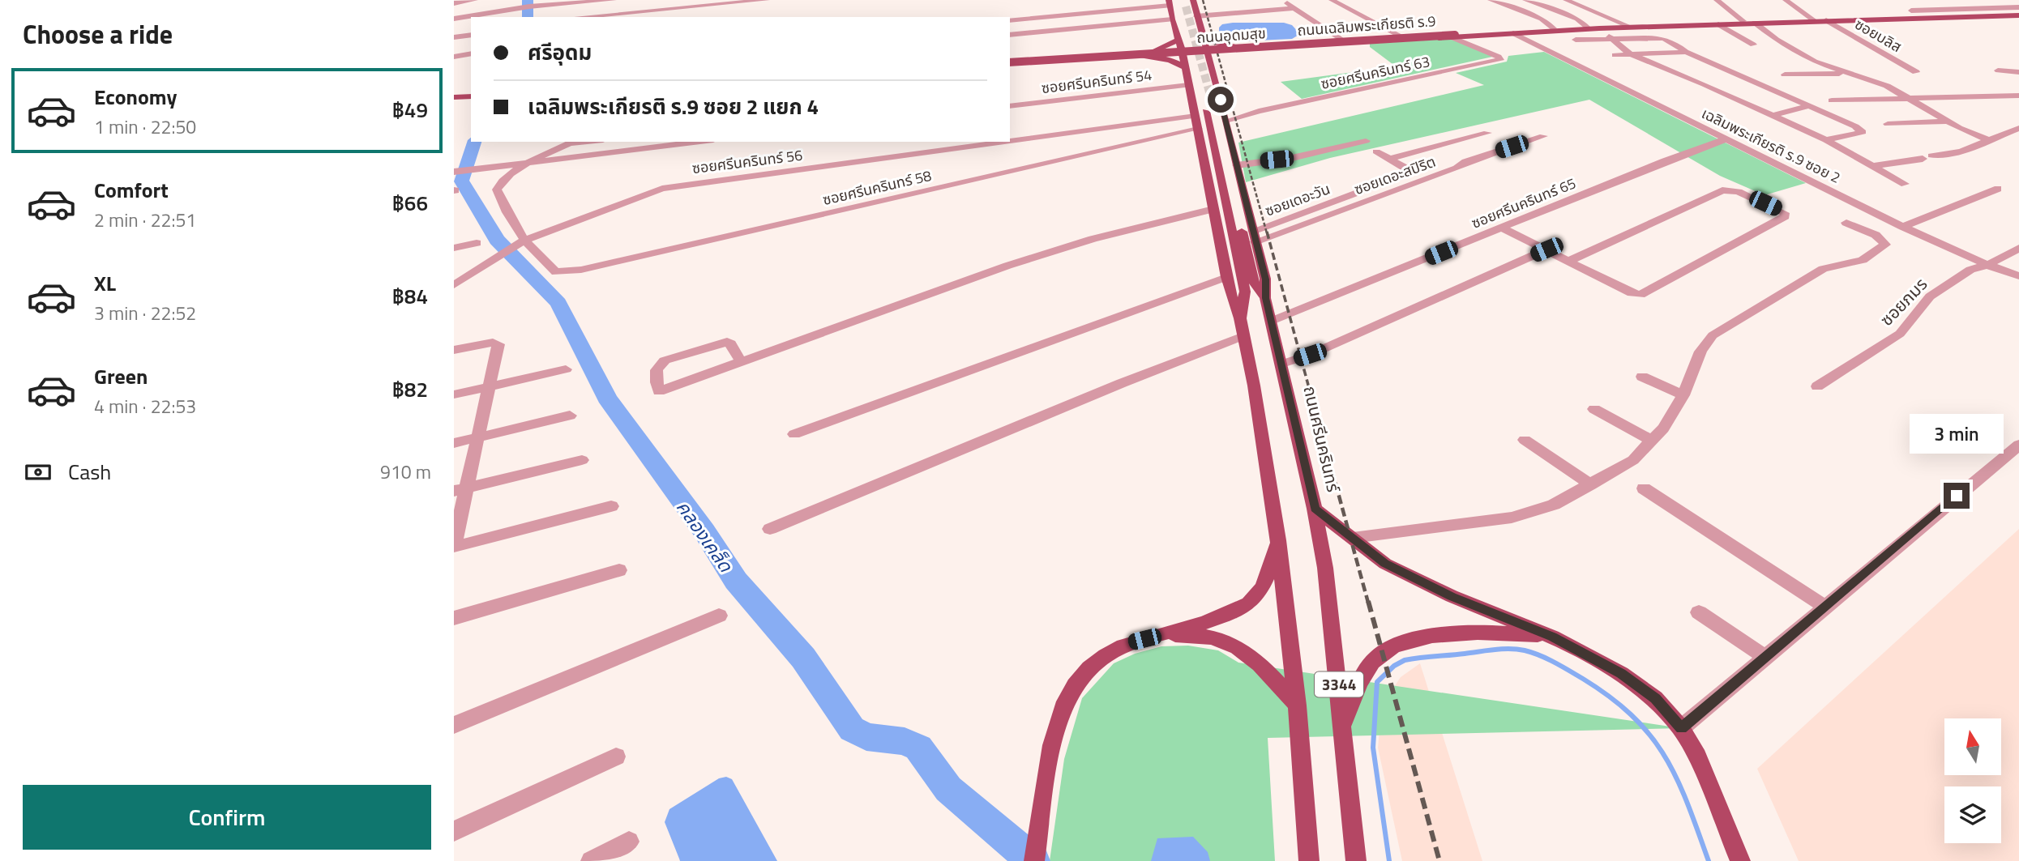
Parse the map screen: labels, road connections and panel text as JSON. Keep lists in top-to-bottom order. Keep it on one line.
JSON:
{"streets":{"main road":["ถนนเฉลิมพระเกียรติ ร.9","ถนนอุดมสุข","ถนนศรีนครินทร์","3344"],"street":["ซอยบลิส","ซอยศรีนครินทร์ 63","ซอยศรีนครินทร์ 54","เฉลิมพระเกียรติ ร.9 ซอย 2","ซอยศรีนครินทร์ 56","ซอยเดอะสปิริต","ซอยศรีนครินทร์ 58","ซอยเดอะวัน","ซอยศรีนครินทร์ 65","ซอยภมร"]},"crossings":[["ถนนเฉลิมพระเกียรติ ร.9","ถนนอุดมสุข"],["ถนนเฉลิมพระเกียรติ ร.9","ซอยบลิส"],["ถนนเฉลิมพระเกียรติ ร.9","ซอยศรีนครินทร์ 63"],["ถนนเฉลิมพระเกียรติ ร.9","เฉลิมพระเกียรติ ร.9 ซอย 2"],["ถนนเฉลิมพระเกียรติ ร.9","ถนนศรีนครินทร์"],["ถนนอุดมสุข","ซอยศรีนครินทร์ 63"],["ถนนอุดมสุข","ถนนศรีนครินทร์"],["ซอยศรีนครินทร์ 63","ซอยศรีนครินทร์ 56"],["ซอยศรีนครินทร์ 63","ซอยศรีนครินทร์ 58"],["ซอยศรีนครินทร์ 63","ถนนศรีนครินทร์"],["ซอยศรีนครินทร์ 54","ถนนศรีนครินทร์"],["เฉลิมพระเกียรติ ร.9 ซอย 2","ซอยศรีนครินทร์ 65"],["เฉลิมพระเกียรติ ร.9 ซอย 2","ซอยภมร"],["ซอยศรีนครินทร์ 56","ซอยศรีนครินทร์ 58"],["ซอยศรีนครินทร์ 56","ถนนศรีนครินทร์"],["ซอยเดอะสปิริต","ซอยเดอะวัน"],["ซอยเดอะสปิริต","ถนนศรีนครินทร์"],["ซอยศรีนครินทร์ 58","ถนนศรีนครินทร์"],["ซอยเดอะวัน","ถนนศรีนครินทร์"],["ซอยศรีนครินทร์ 65","ถนนศรีนครินทร์"]],"water":["คลองเคล็ด"],"north":"top","page":{"heading":"Choose a ride","banner":["ศรีอุดม","เฉลิมพระเกียรติ ร.9 ซอย 2 แยก 4"],"list":[{"name":"Economy","note":"1 min · 22:50","value":"฿49"},{"name":"Comfort","note":"2 min · 22:51","value":"฿66"},{"name":"XL","note":"3 min · 22:52","value":"฿84"},{"name":"Green","note":"4 min · 22:53","value":"฿82"}],"bubble":"3 min","pay":["Cash","910 m"],"buttons":"Confirm"}}
